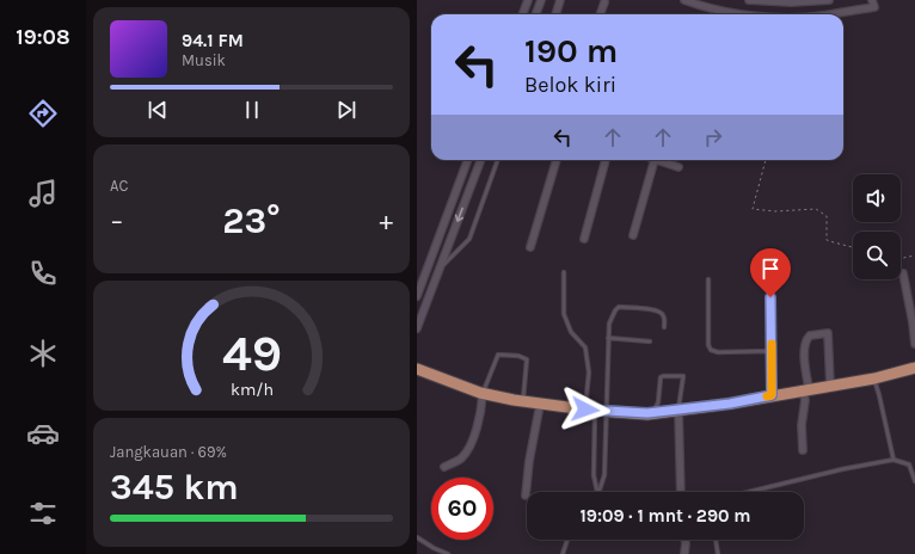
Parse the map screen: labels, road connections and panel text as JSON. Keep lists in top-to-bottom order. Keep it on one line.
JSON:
{"page":{"tabs":"19:08","turn":["190 m","Belok kiri"],"song":["94.1 FM","Musik"],"tile":["AC",["Jangkauan · 69%","345 km"]],"heat":["−","23°","+"],"limit":"60","trip":"19:09 · 1 mnt · 290 m","gauge":["49","km/h"]}}
